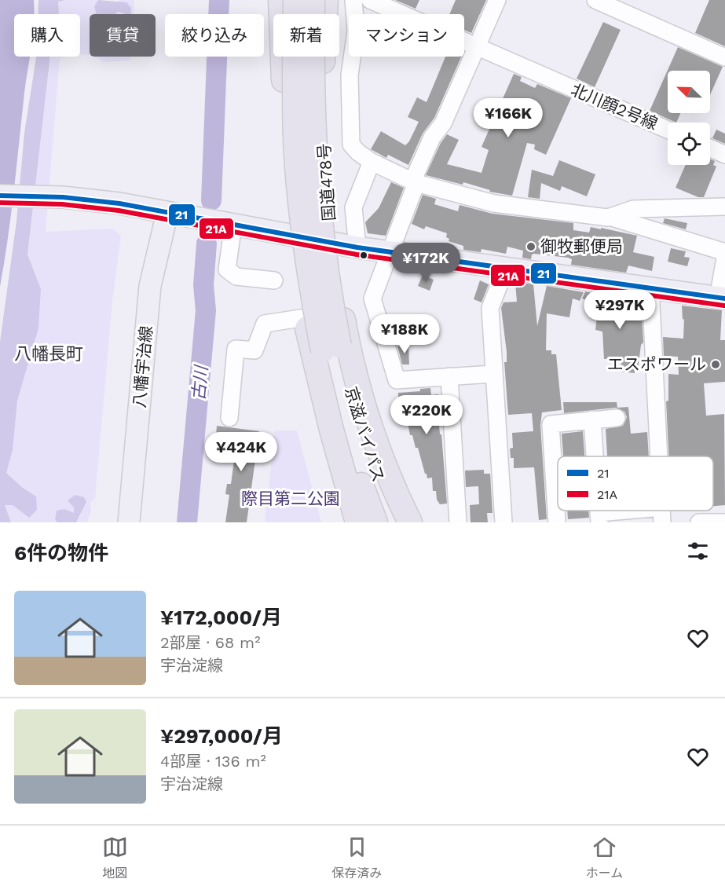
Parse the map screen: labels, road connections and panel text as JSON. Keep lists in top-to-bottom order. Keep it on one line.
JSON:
{"streets":{"highway":["国道478号","京滋バイパス"],"main road":["八幡宇治線"],"street":["北川顔2号線"]},"districts":["八幡長町"],"water":["古川"],"parks":["際目第二公園"],"places":["御牧郵便局","エスポワール"],"lines":["transit line 21","transit line 21A"],"legend":["21","21A"],"north":"top left","page":{"chip":["購入","賃貸","絞り込み","新着","マンション"],"price":["¥166K","¥172K","¥297K","¥188K","¥220K","¥424K"],"heading":"6件の物件","list":[{"name":"¥172,000/月","note":"2部屋 · 68 m² · 宇治淀線"},{"name":"¥297,000/月","note":"4部屋 · 136 m² · 宇治淀線"}],"tabs":["地図","保存済み","ホーム"]}}
